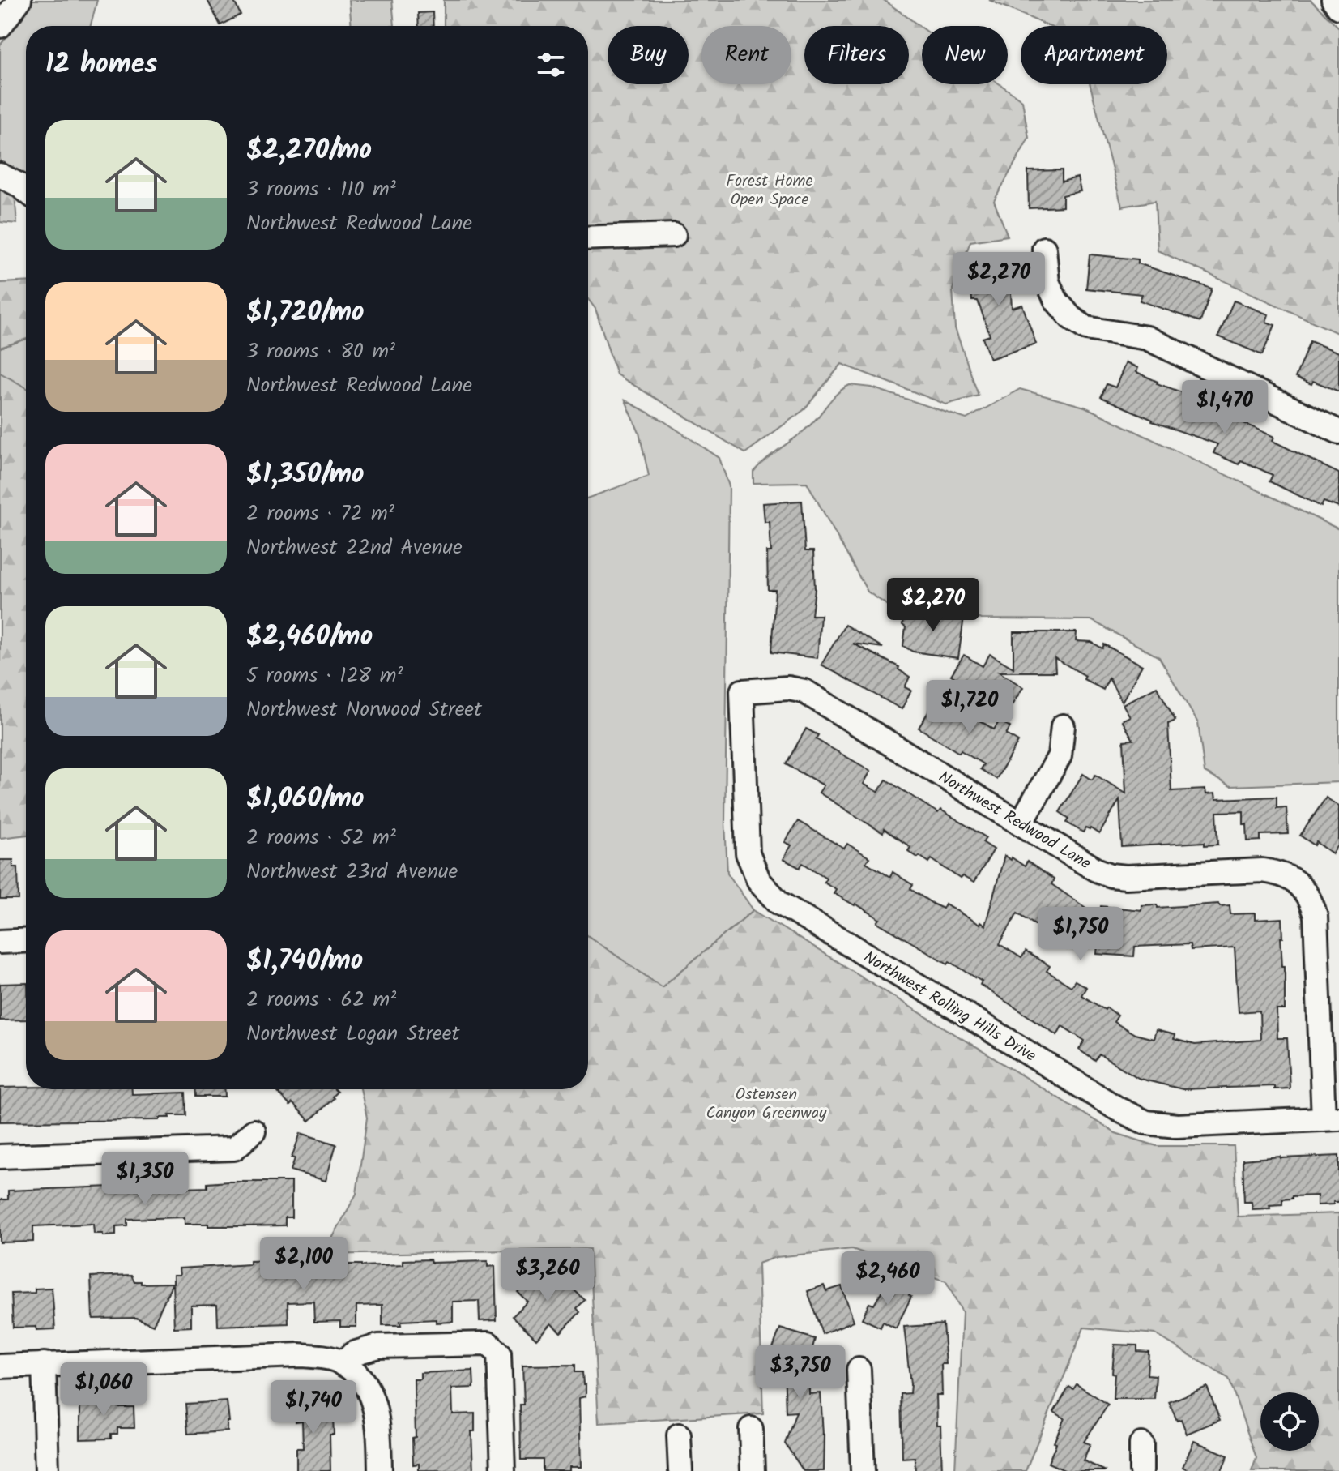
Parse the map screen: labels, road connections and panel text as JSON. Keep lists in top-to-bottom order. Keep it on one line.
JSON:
{"streets":{"street":["Northwest Redwood Lane","Northwest Rolling Hills Drive"]},"crossings":[["Northwest Redwood Lane","Northwest Rolling Hills Drive"]],"parks":["Forest Home Open Space","Ostensen Canyon Greenway"],"page":{"chip":["Buy","Rent","Filters","New","Apartment"],"heading":"12 homes","list":[{"name":"$2,270/mo","note":"3 rooms · 110 m² · Northwest Redwood Lane"},{"name":"$1,720/mo","note":"3 rooms · 80 m² · Northwest Redwood Lane"},{"name":"$1,350/mo","note":"2 rooms · 72 m² · Northwest 22nd Avenue"},{"name":"$2,460/mo","note":"5 rooms · 128 m² · Northwest Norwood Street"},{"name":"$1,060/mo","note":"2 rooms · 52 m² · Northwest 23rd Avenue"},{"name":"$1,740/mo","note":"2 rooms · 62 m² · Northwest Logan Street"}],"price":["$2,270","$1,470","$2,270","$1,720","$1,750","$1,350","$2,100","$3,260","$2,460","$3,750","$1,060","$1,740"]}}
